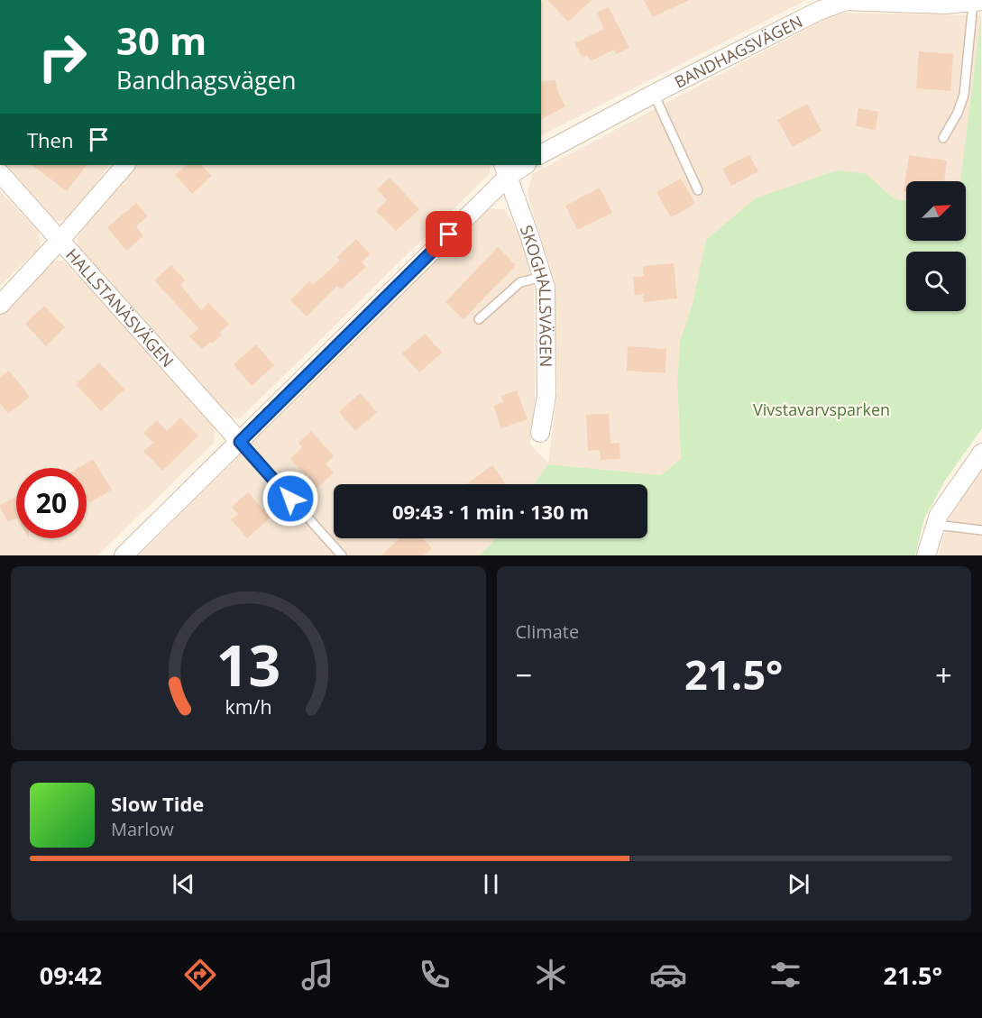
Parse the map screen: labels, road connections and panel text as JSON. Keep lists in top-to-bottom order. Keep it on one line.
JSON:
{"streets":{"street":["BANDHAGSVÄGEN","SKOGHALLSVÄGEN","HALLSTANÄSVÄGEN"]},"parks":["Vivstavarvsparken"],"north":"top right","page":{"turn":["30 m","Bandhagsvägen"],"then":"Then","limit":"20","trip":"09:43 · 1 min · 130 m","tile":"Climate","heat":["−","21.5°","+"],"song":["Slow Tide","Marlow"],"tabs":["09:42","21.5°"],"gauge":["13","km/h"]}}
